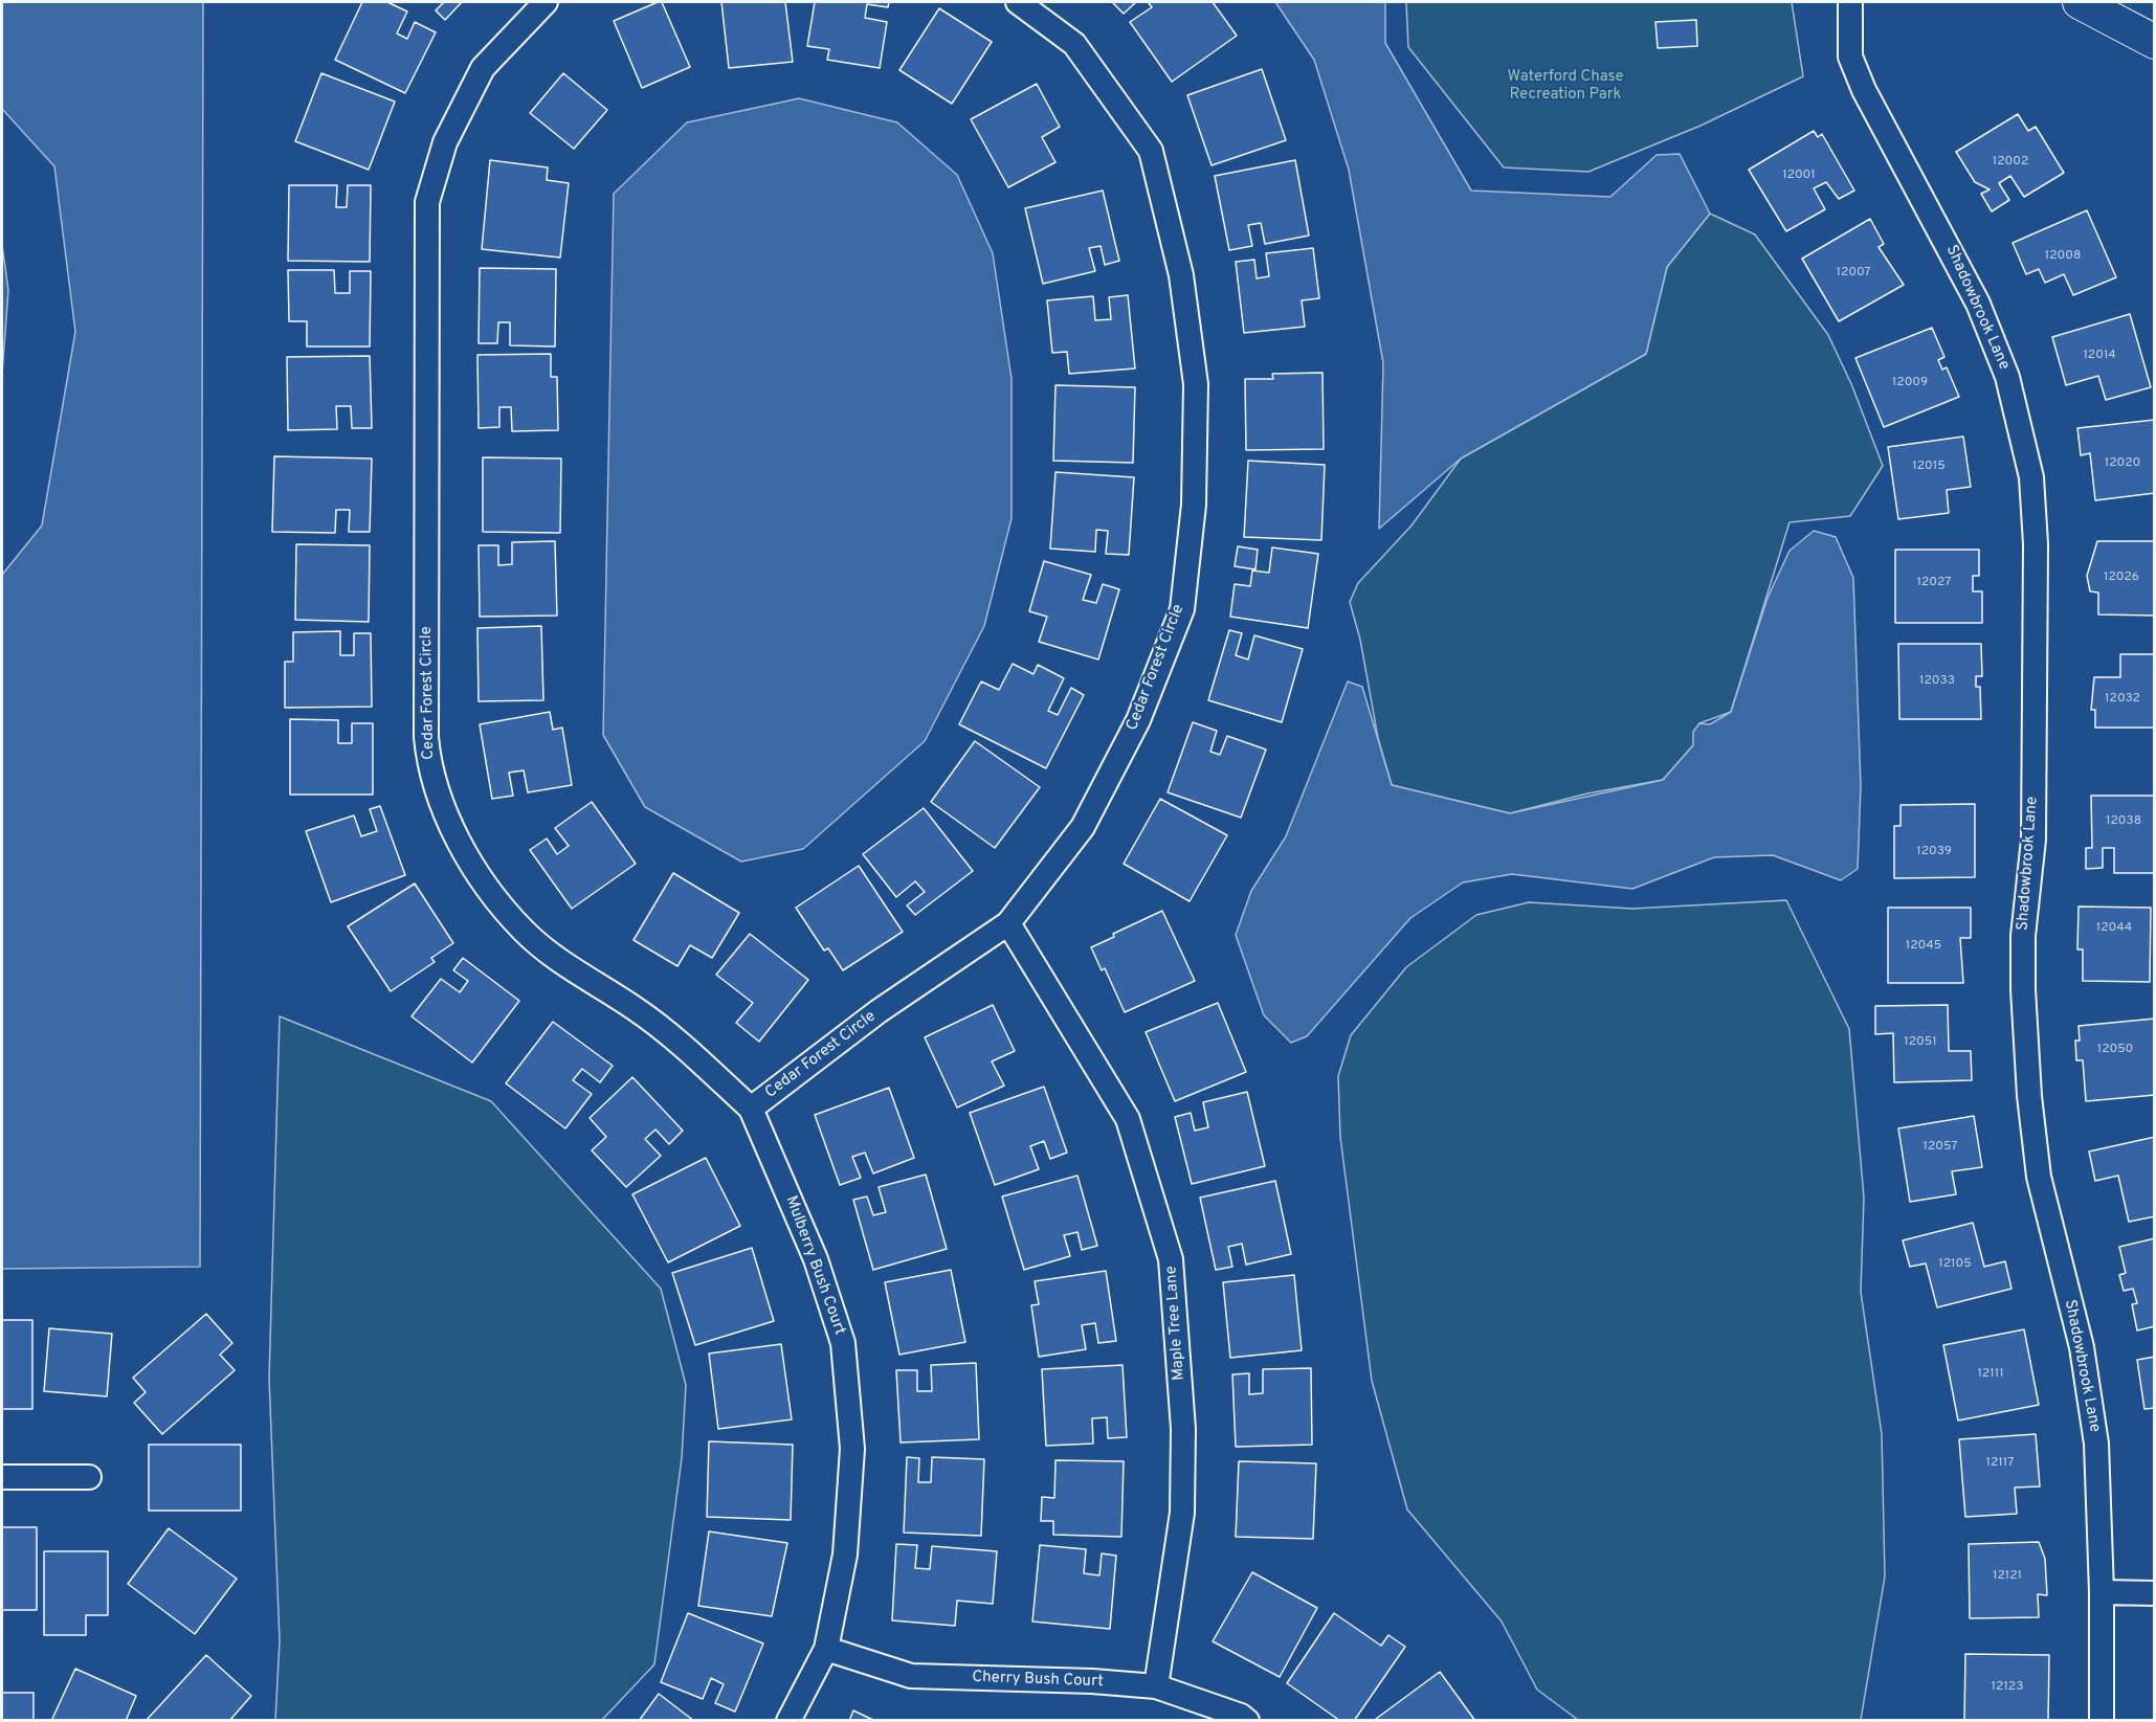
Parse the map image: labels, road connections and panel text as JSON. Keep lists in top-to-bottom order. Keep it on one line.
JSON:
{"streets":{"street":["Shadowbrook Lane","Cedar Forest Circle","Mulberry Bush Court","Maple Tree Lane","Cherry Bush Court"]},"crossings":[["Cedar Forest Circle","Mulberry Bush Court"],["Cedar Forest Circle","Maple Tree Lane"],["Mulberry Bush Court","Cherry Bush Court"],["Maple Tree Lane","Cherry Bush Court"]],"parks":["Waterford Chase Recreation Park"],"house_numbers":["12002","12001","12008","12007","12014","12009","12020","12015","12026","12027","12033","12032","12038","12039","12044","12045","12051","12050","12057","12105","12111","12117","12121","12123"]}
